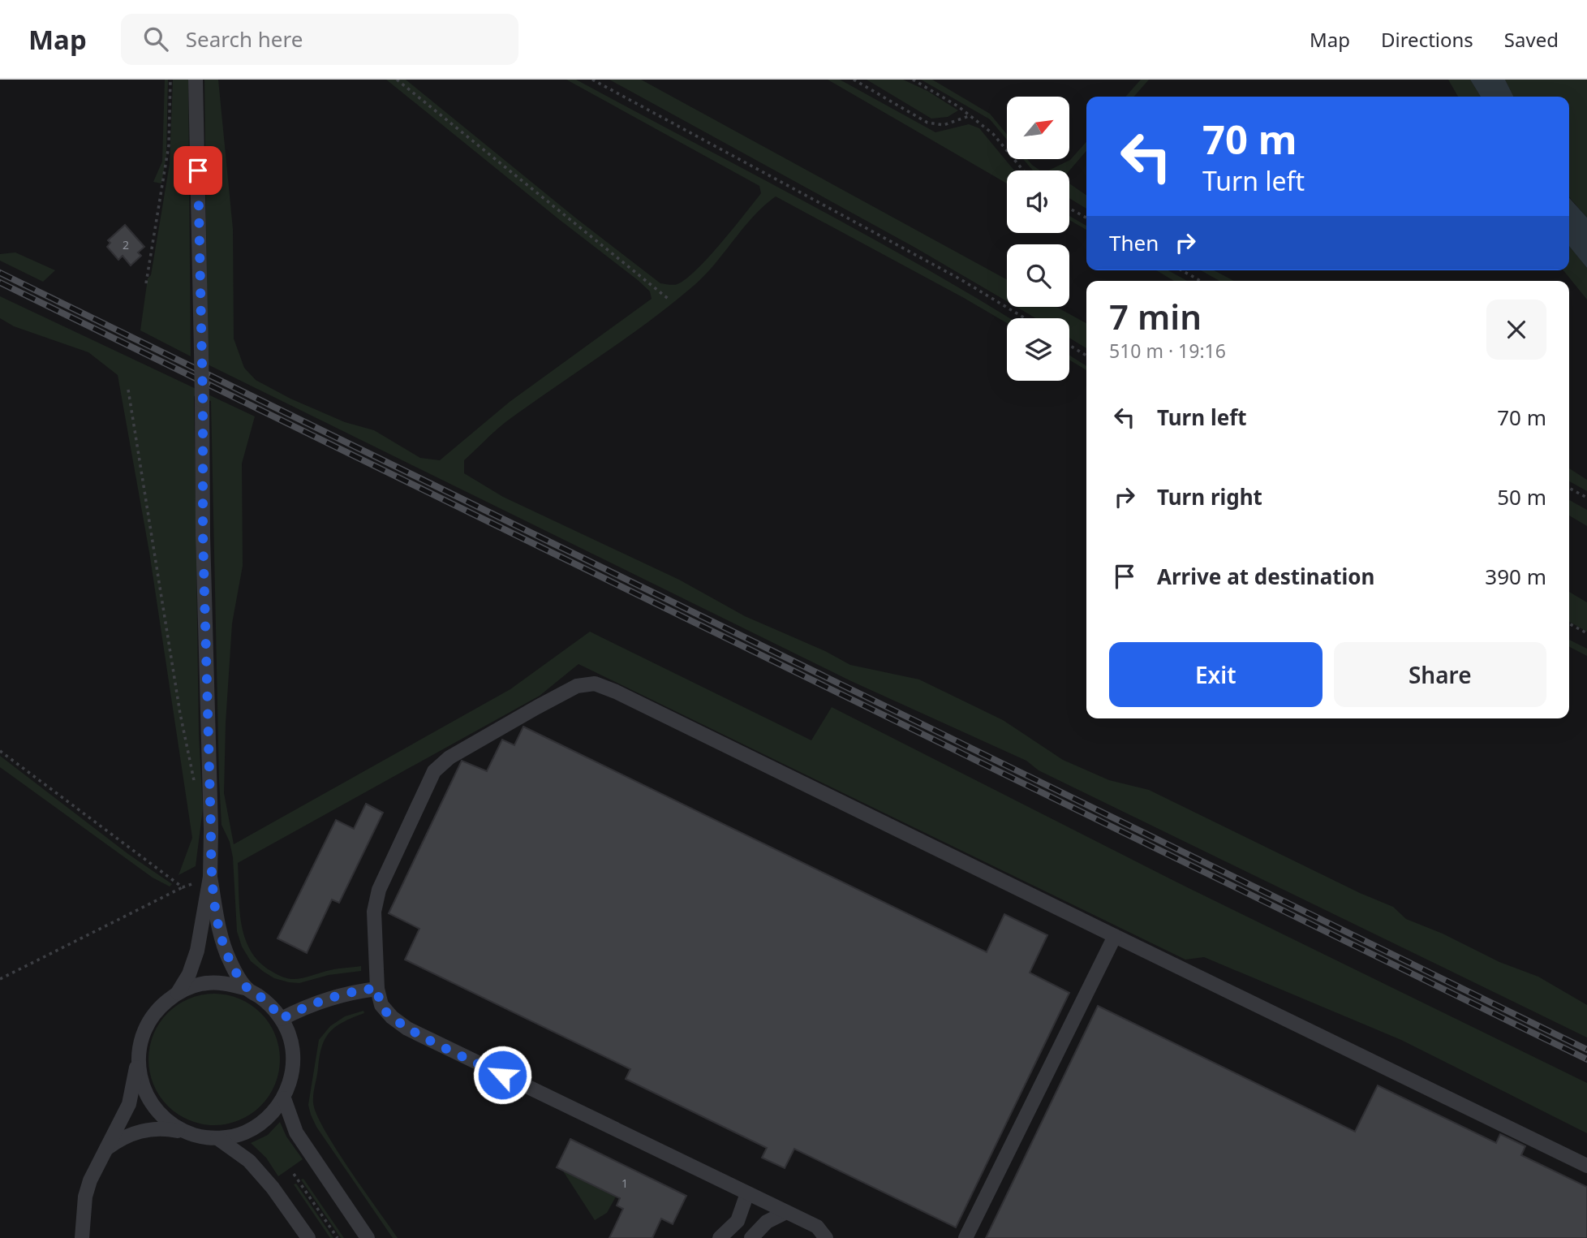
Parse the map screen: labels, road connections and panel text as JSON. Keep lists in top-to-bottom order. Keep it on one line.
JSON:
{"house_numbers":["2","1"],"north":"top right","page":{"header":"Map","search":"Search here","nav":["Map","Directions","Saved"],"turn":["70 m","Turn left"],"then":"Then","heading":["7 min","510 m · 19:16"],"list":[{"name":"Turn left","value":"70 m"},{"name":"Turn right","value":"50 m"},{"name":"Arrive at destination","value":"390 m"}],"buttons":["Exit","Share"]}}
